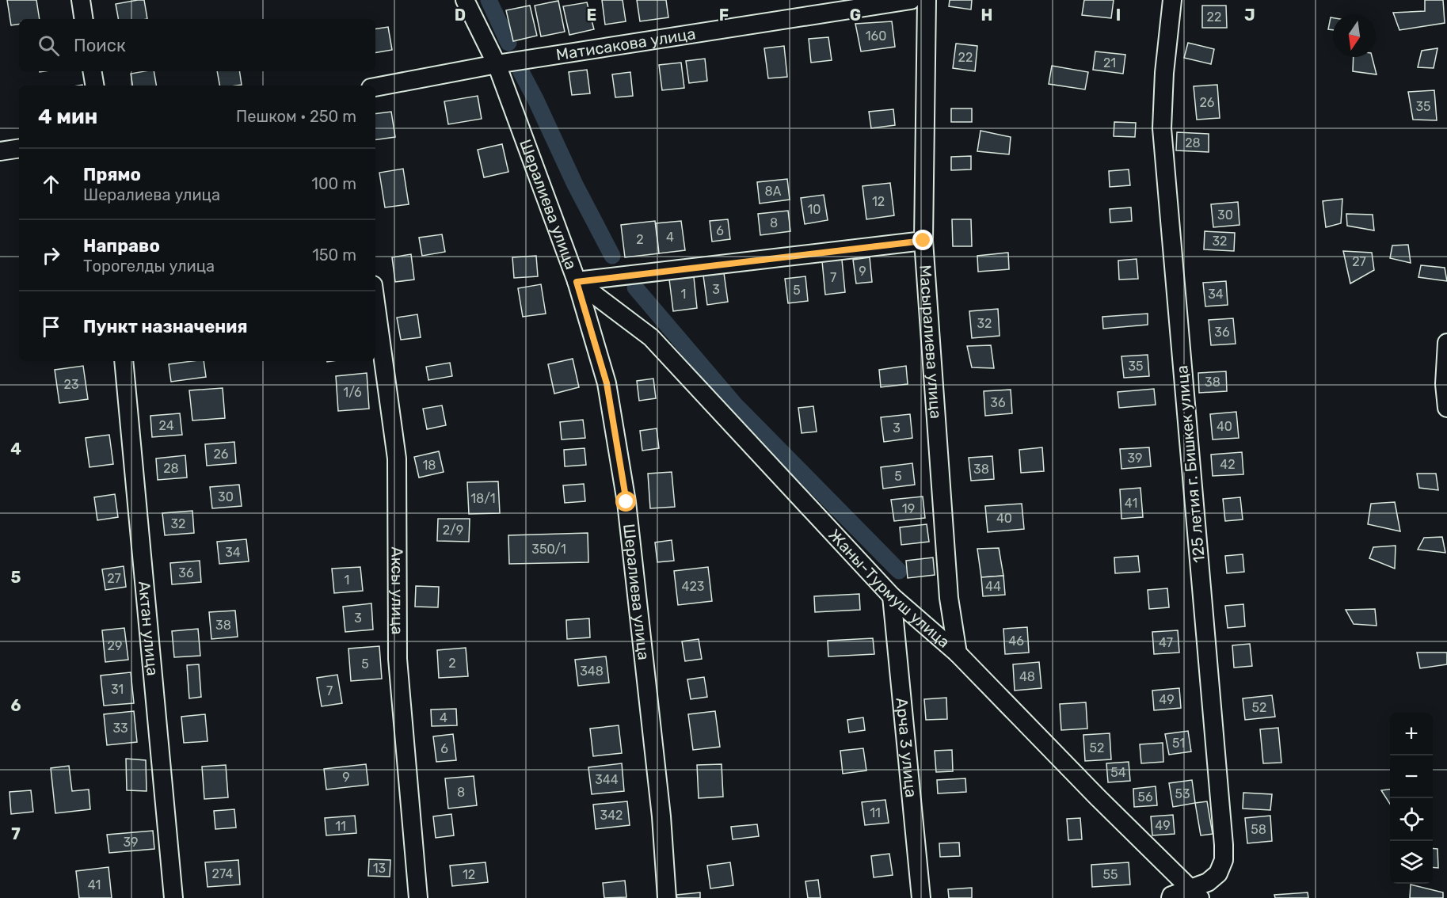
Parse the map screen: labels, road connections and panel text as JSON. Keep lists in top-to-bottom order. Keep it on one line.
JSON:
{"streets":{"street":["Матисакова улица","Шералиева улица","Масыралиева улица","125 летия г. Бишкек улица","Жаны-Турмуш улица","Аксы улица","Актан улица","Арча 3 улица"]},"crossings":[["Матисакова улица","Шералиева улица"],["Шералиева улица","Жаны-Турмуш улица"],["Масыралиева улица","Жаны-Турмуш улица"],["125 летия г. Бишкек улица","Жаны-Турмуш улица"],["Жаны-Турмуш улица","Арча 3 улица"]],"house_numbers":["22","160","22","21","26","35","28","8А","12","10","30","8","6","4","2","32","27","9","7","3","5","1","34","32","36","35","38","23","1/6","36","24","40","3","26","39","42","18","28","38","5","30","18/1","41","19","40","32","2/9","350/1","34","36","27","1","423","44","3","38","46","47","29","2","5","348","48","31","7","49","52","4","33","51","52","6","54","9","344","8","53","56","11","342","49","11","58","39","13","274","12","55","41"],"north":"bottom","page":{"search":"Поиск","heading":["4 мин","Пешком · 250 m"],"list":[["Прямо","Шералиева улица","100 m"],["Направо","Торогелды улица","150 m"],"Пункт назначения"],"map_buttons":["+","−"]},"grid":{"columns":["D","E","F","G","H","I","J"],"rows":["4","5","6","7"]}}
